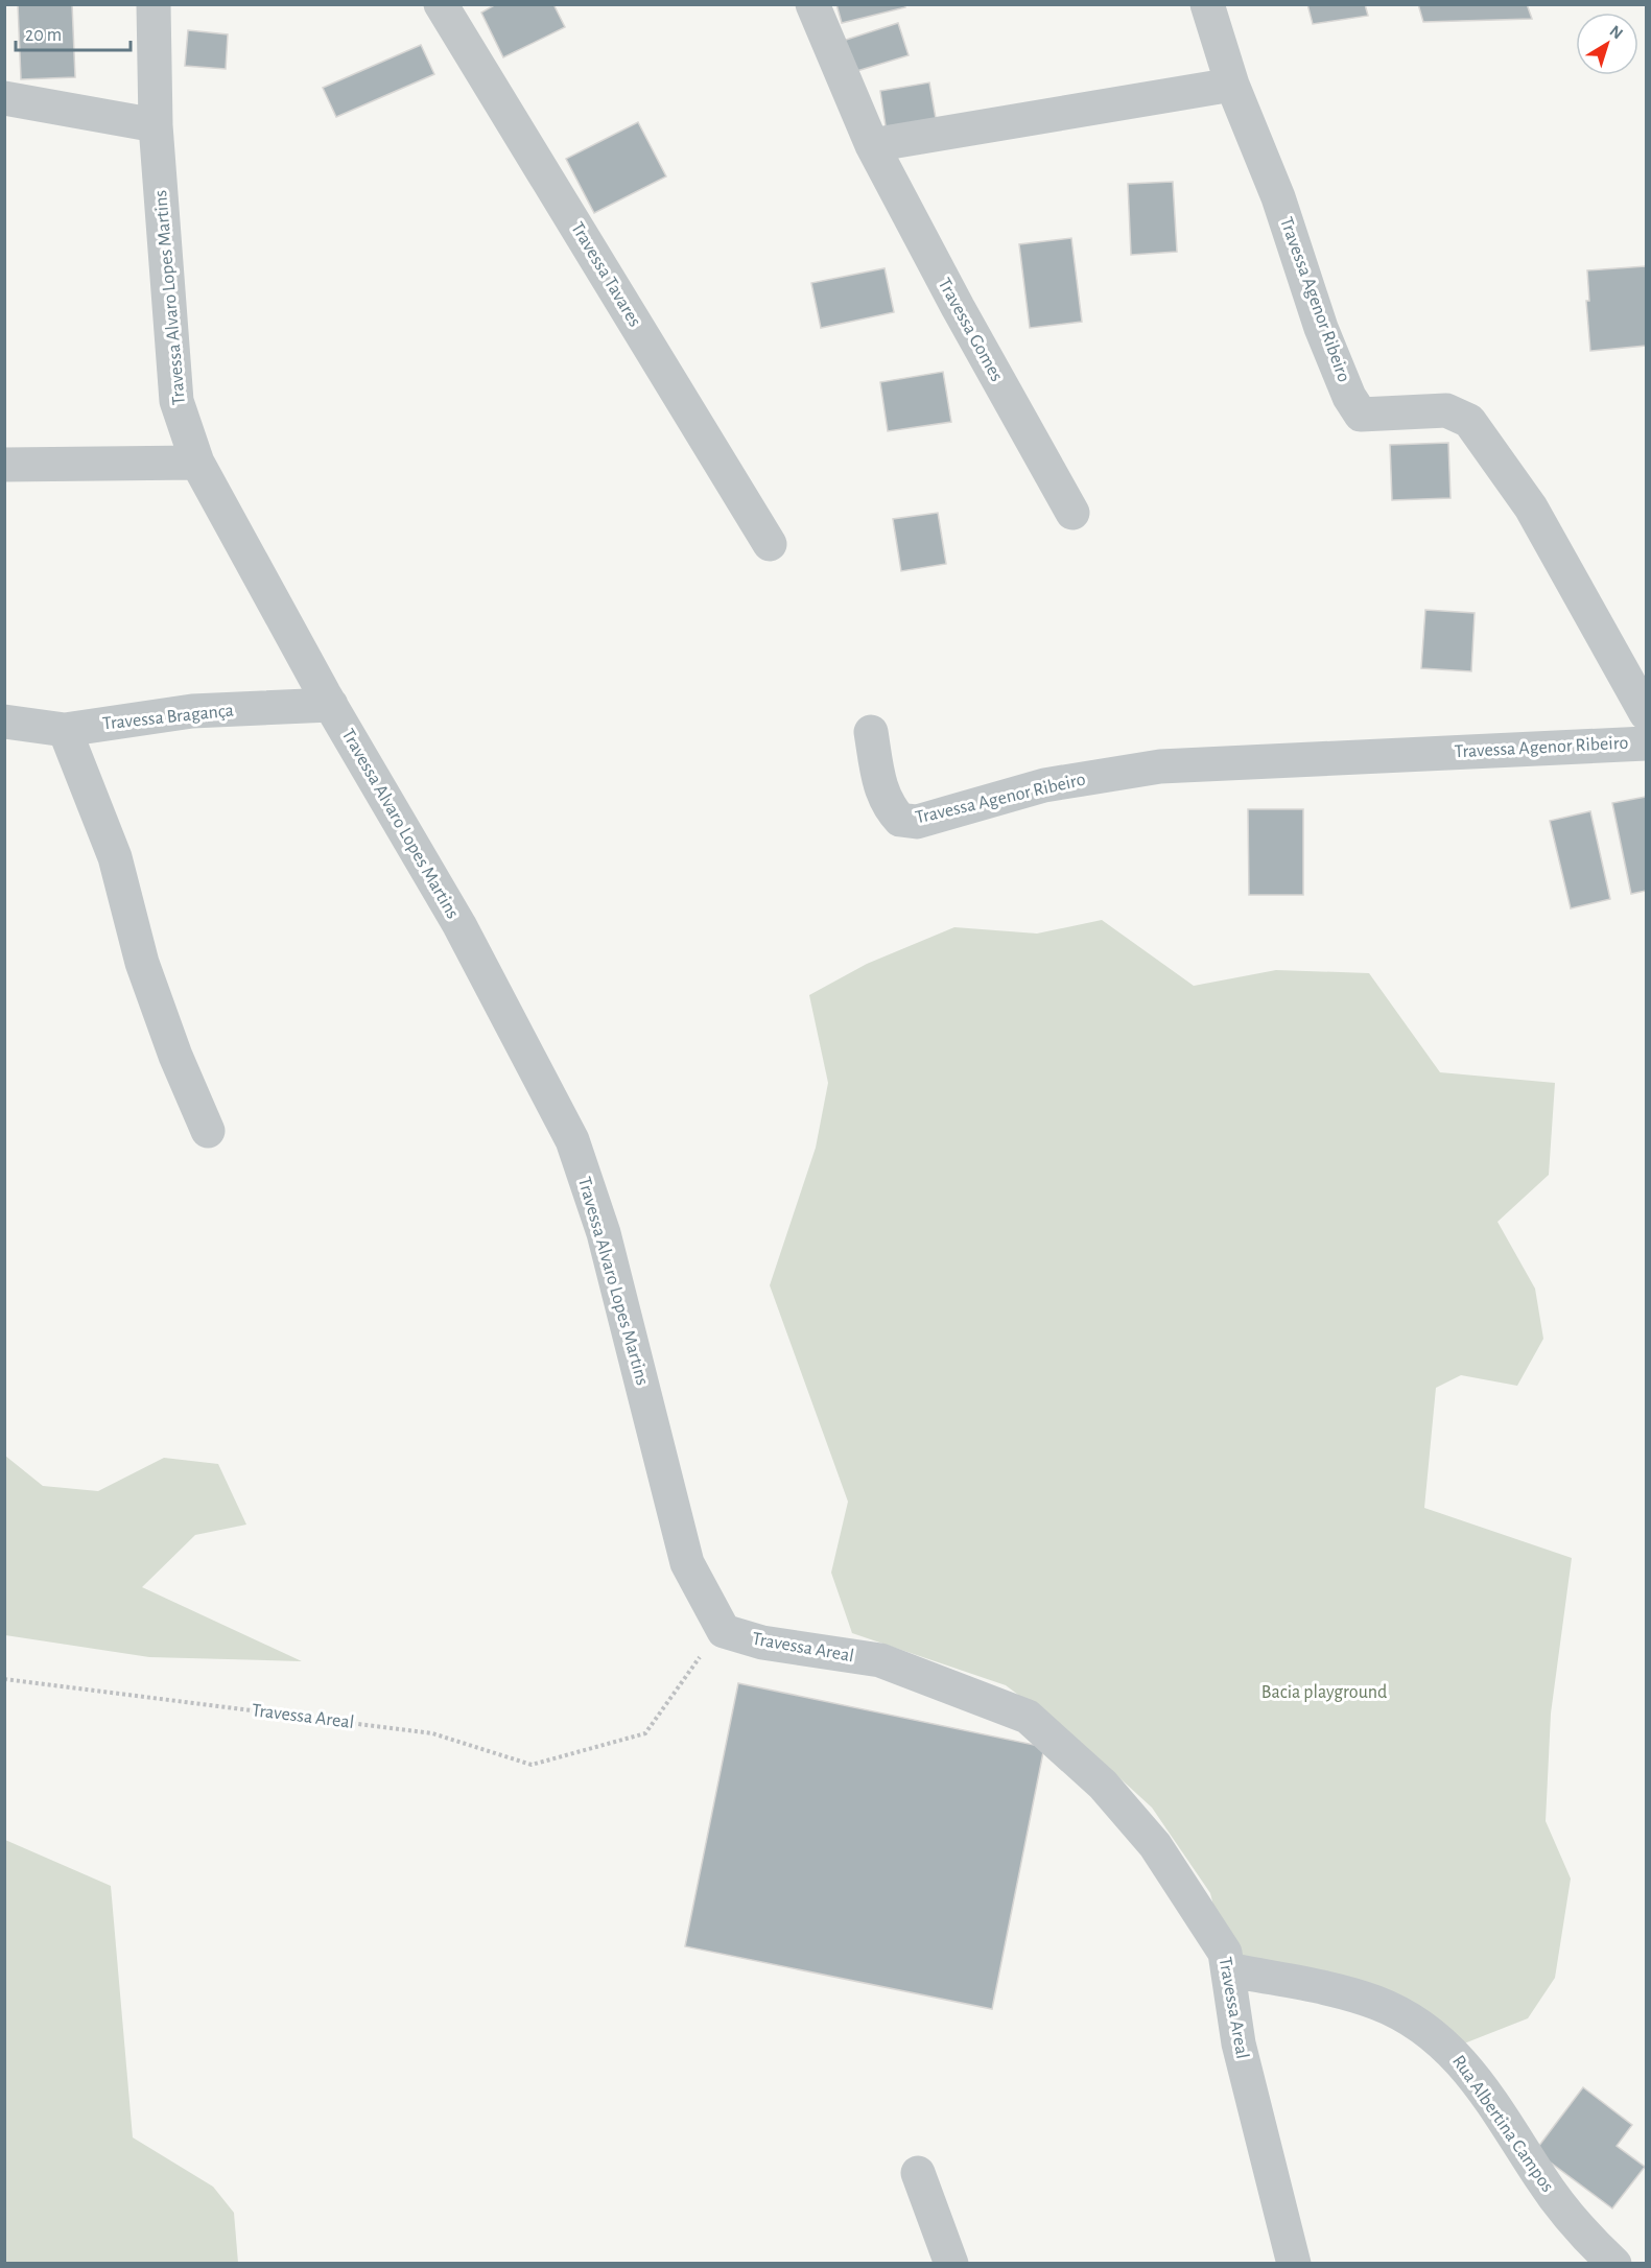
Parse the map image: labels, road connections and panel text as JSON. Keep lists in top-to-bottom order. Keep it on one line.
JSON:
{"streets":{"street":["Travessa Tavares","Travessa Alvaro Lopes Martins","Travessa Agenor Ribeiro","Travessa Gomes","Travessa Bragança","Travessa Areal","Rua Albertina Campos"]},"crossings":[["Travessa Alvaro Lopes Martins","Travessa Bragança"],["Travessa Alvaro Lopes Martins","Travessa Areal"],["Travessa Areal","Rua Albertina Campos"]],"parks":["Bacia playground"],"scale_bar":"20 m","north":"top right"}
